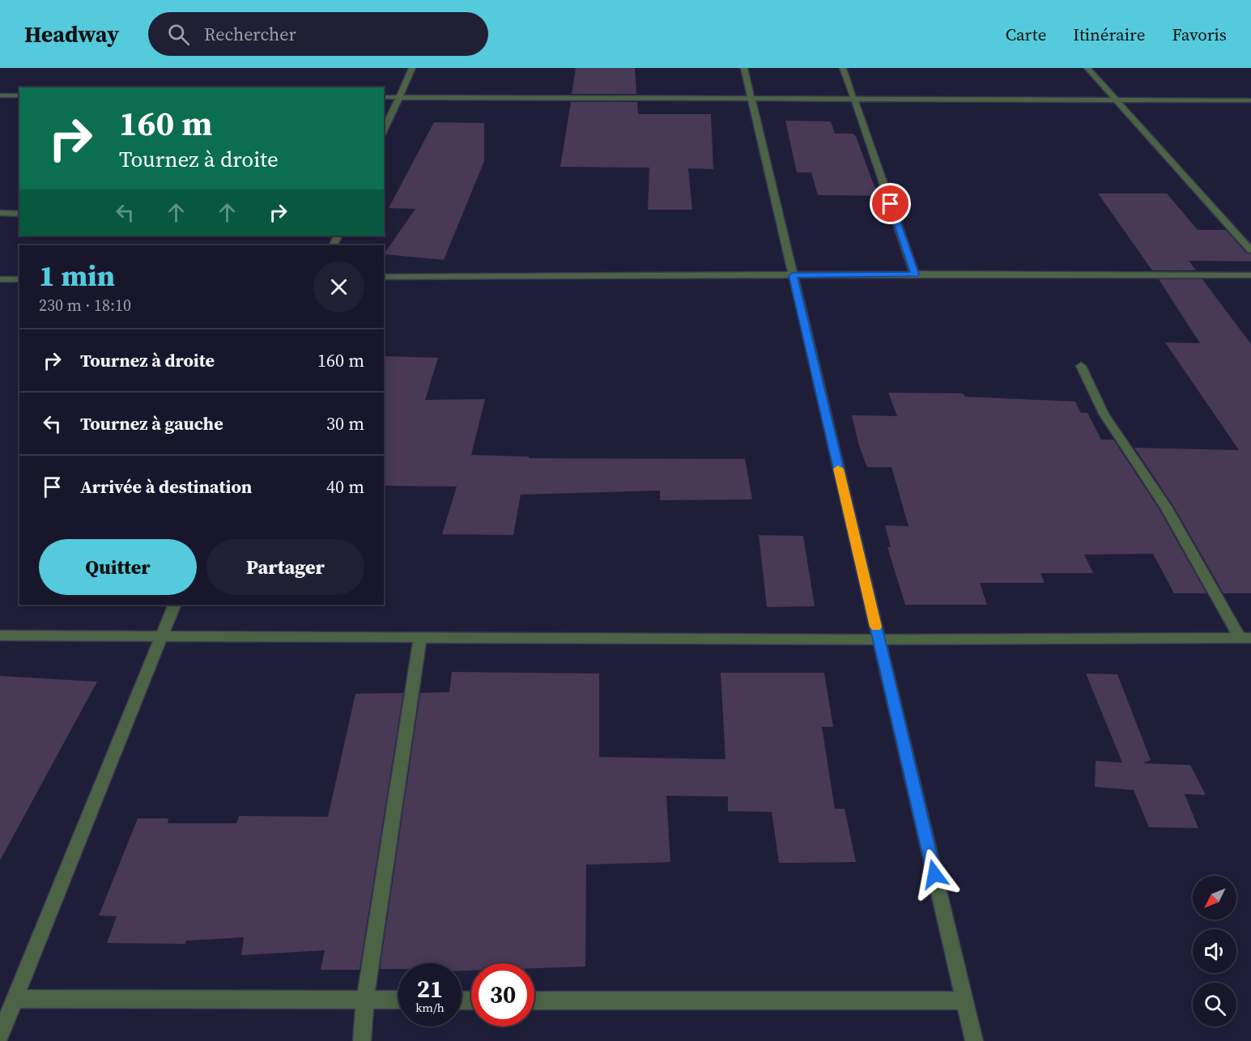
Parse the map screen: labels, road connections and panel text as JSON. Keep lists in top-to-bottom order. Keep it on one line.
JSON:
{"north":"bottom left","page":{"header":"Headway","search":"Rechercher","nav":["Carte","Itinéraire","Favoris"],"turn":["160 m","Tournez à droite"],"heading":["1 min","230 m · 18:10"],"list":[{"name":"Tournez à droite","value":"160 m"},{"name":"Tournez à gauche","value":"30 m"},{"name":"Arrivée à destination","value":"40 m"}],"buttons":["Quitter","Partager"],"speed":"21 km/h","limit":"30"}}
